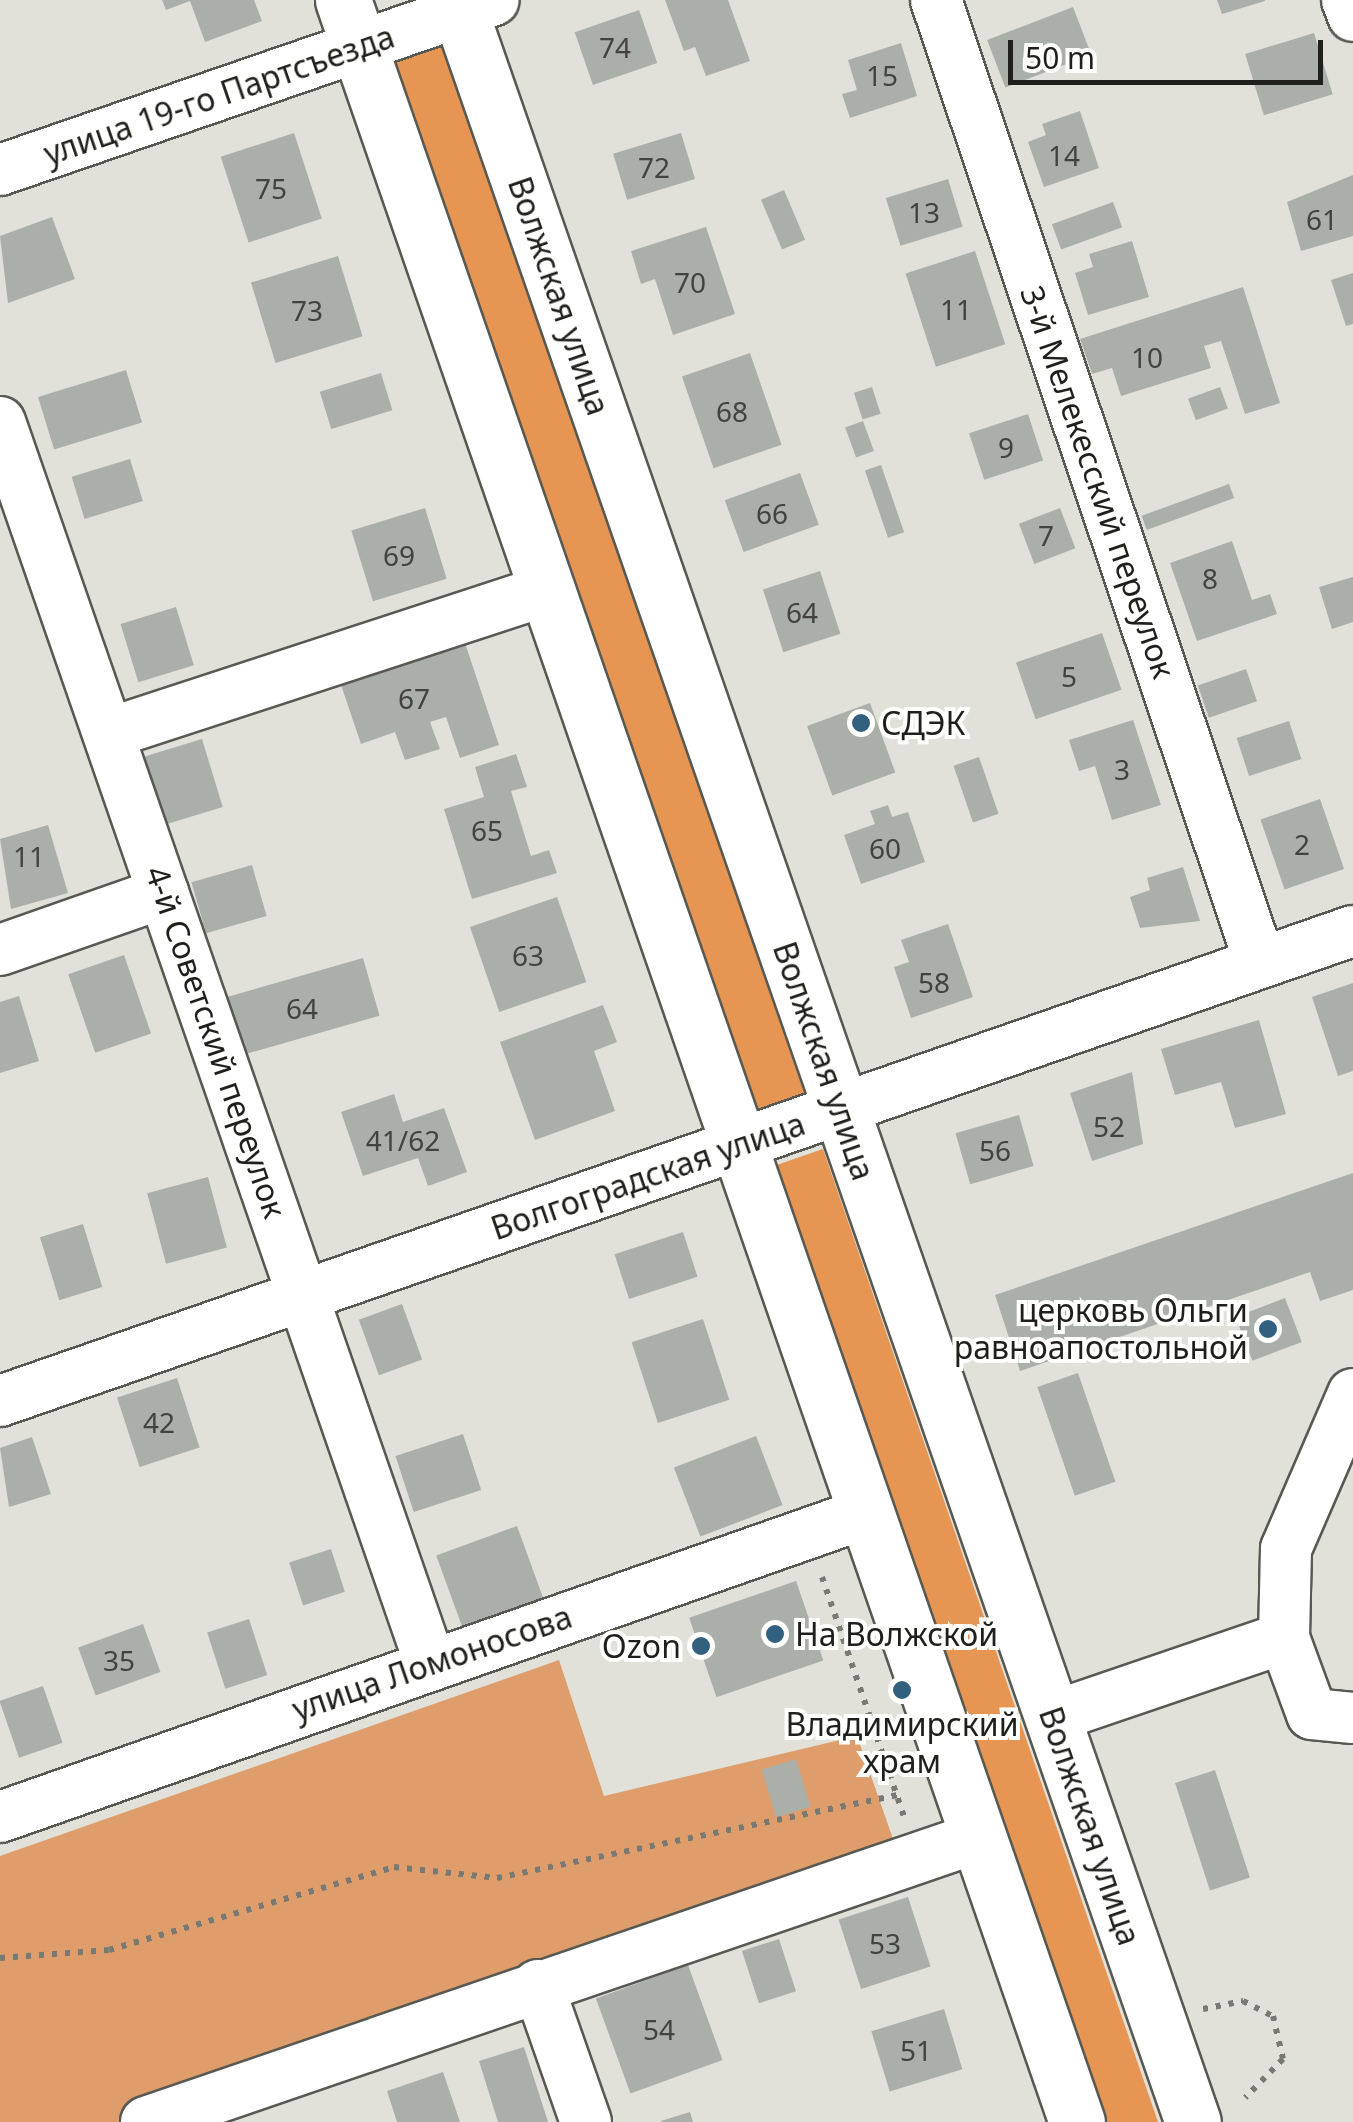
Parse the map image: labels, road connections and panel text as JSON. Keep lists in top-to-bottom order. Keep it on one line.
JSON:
{"streets":{"main road":["Волжская улица"],"street":["улица 19-го Партсъезда","3-й Мелекесский переулок","4-й Советский переулок","Волгоградская улица","улица Ломоносова"]},"crossings":[["улица 19-го Партсъезда","Волжская улица"],["Волжская улица","Волгоградская улица"],["3-й Мелекесский переулок","Волгоградская улица"],["4-й Советский переулок","Волгоградская улица"],["4-й Советский переулок","улица Ломоносова"]],"places":["СДЭК","церковь Ольги равноапостольной","На Волжской","Ozon","Владимирский храм"],"house_numbers":["74","15","14","72","75","13","61","70","11","73","10","68","9","66","7","69","8","64","5","67","3","65","2","60","11","63","58","64","52","41/62","56","42","35","53","54","51"],"scale_bar":"50 m"}
